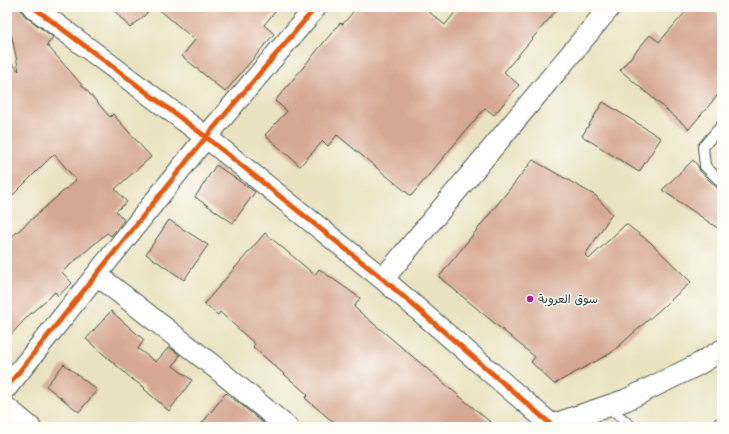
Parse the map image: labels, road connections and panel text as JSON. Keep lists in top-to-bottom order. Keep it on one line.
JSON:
{"places":["سوق العروبة"]}
